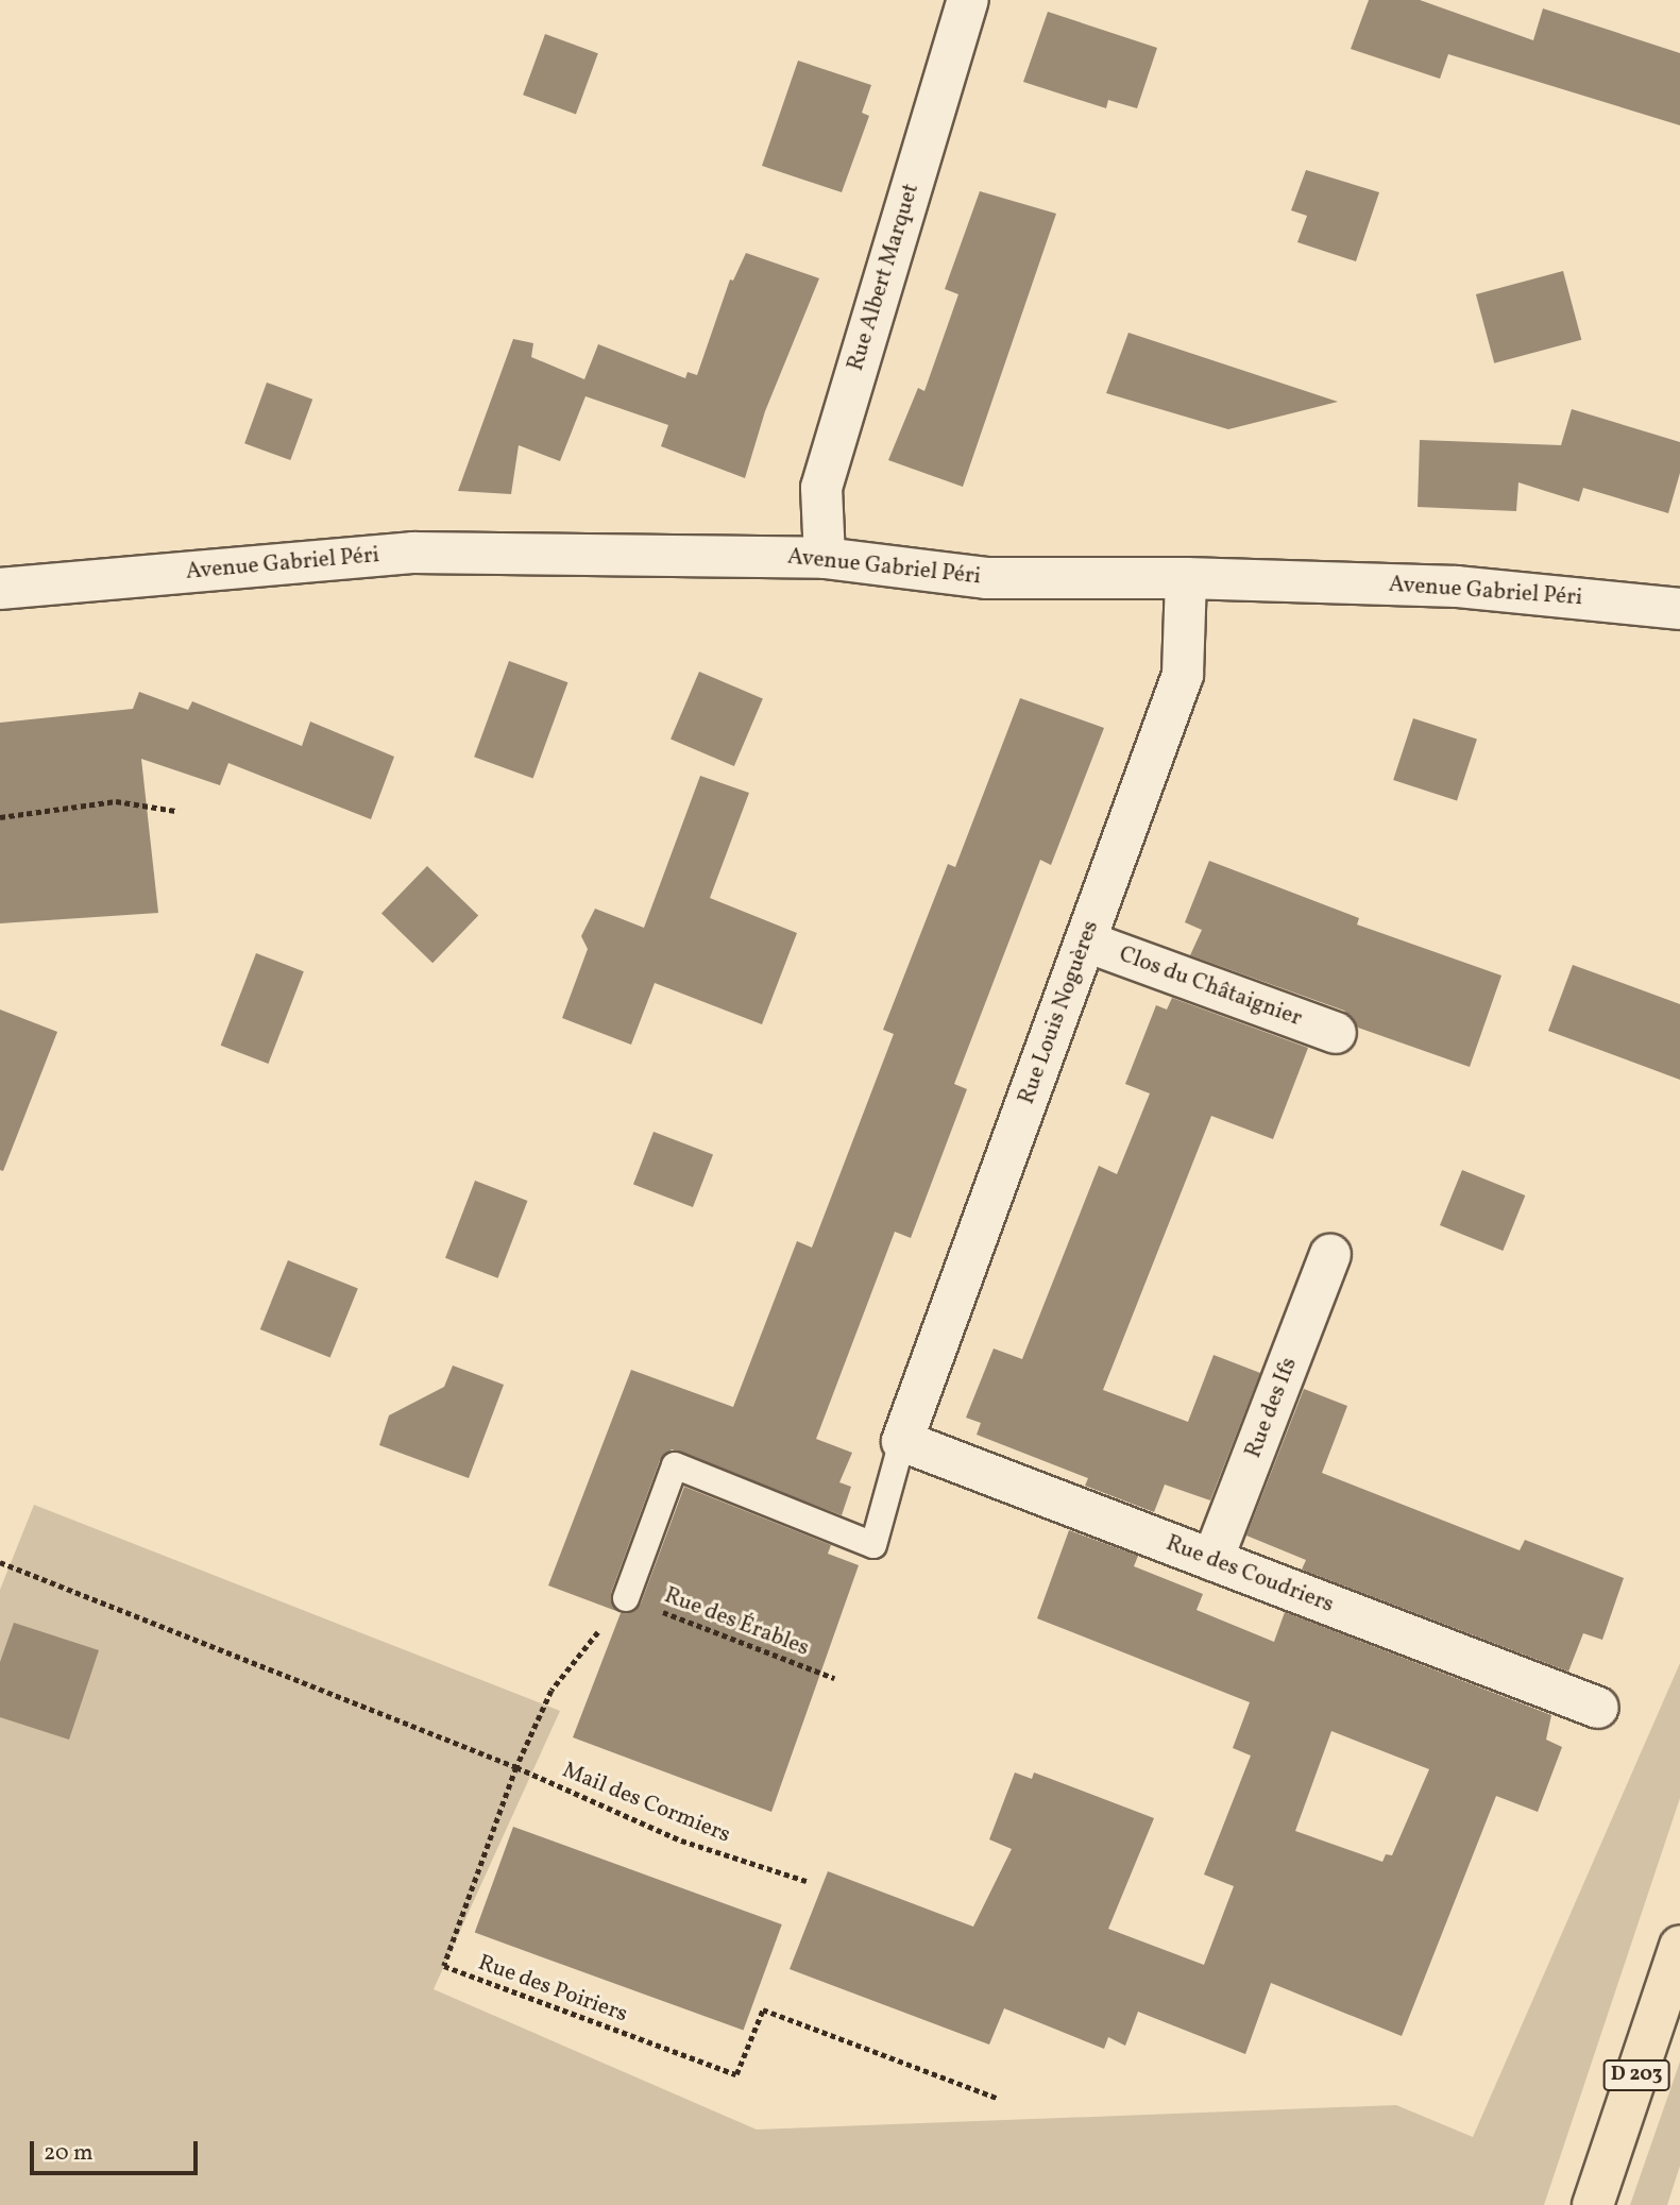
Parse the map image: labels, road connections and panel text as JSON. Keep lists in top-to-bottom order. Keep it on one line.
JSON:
{"streets":{"main road":["D 203"],"street":["Rue Albert Marquet","Avenue Gabriel Péri","Clos du Châtaignier","Rue Louis Noguères","Rue des Ifs","Rue des Coudriers"],"path":["Rue des Érables","Mail des Cormiers","Rue des Poiriers"]},"crossings":[["Rue Albert Marquet","Avenue Gabriel Péri"],["Avenue Gabriel Péri","Rue Louis Noguères"],["Clos du Châtaignier","Rue Louis Noguères"],["Rue Louis Noguères","Rue des Coudriers"],["Rue des Ifs","Rue des Coudriers"],["Rue des Érables","Rue des Poiriers"],["Mail des Cormiers","Rue des Poiriers"]],"scale_bar":"20 m"}
